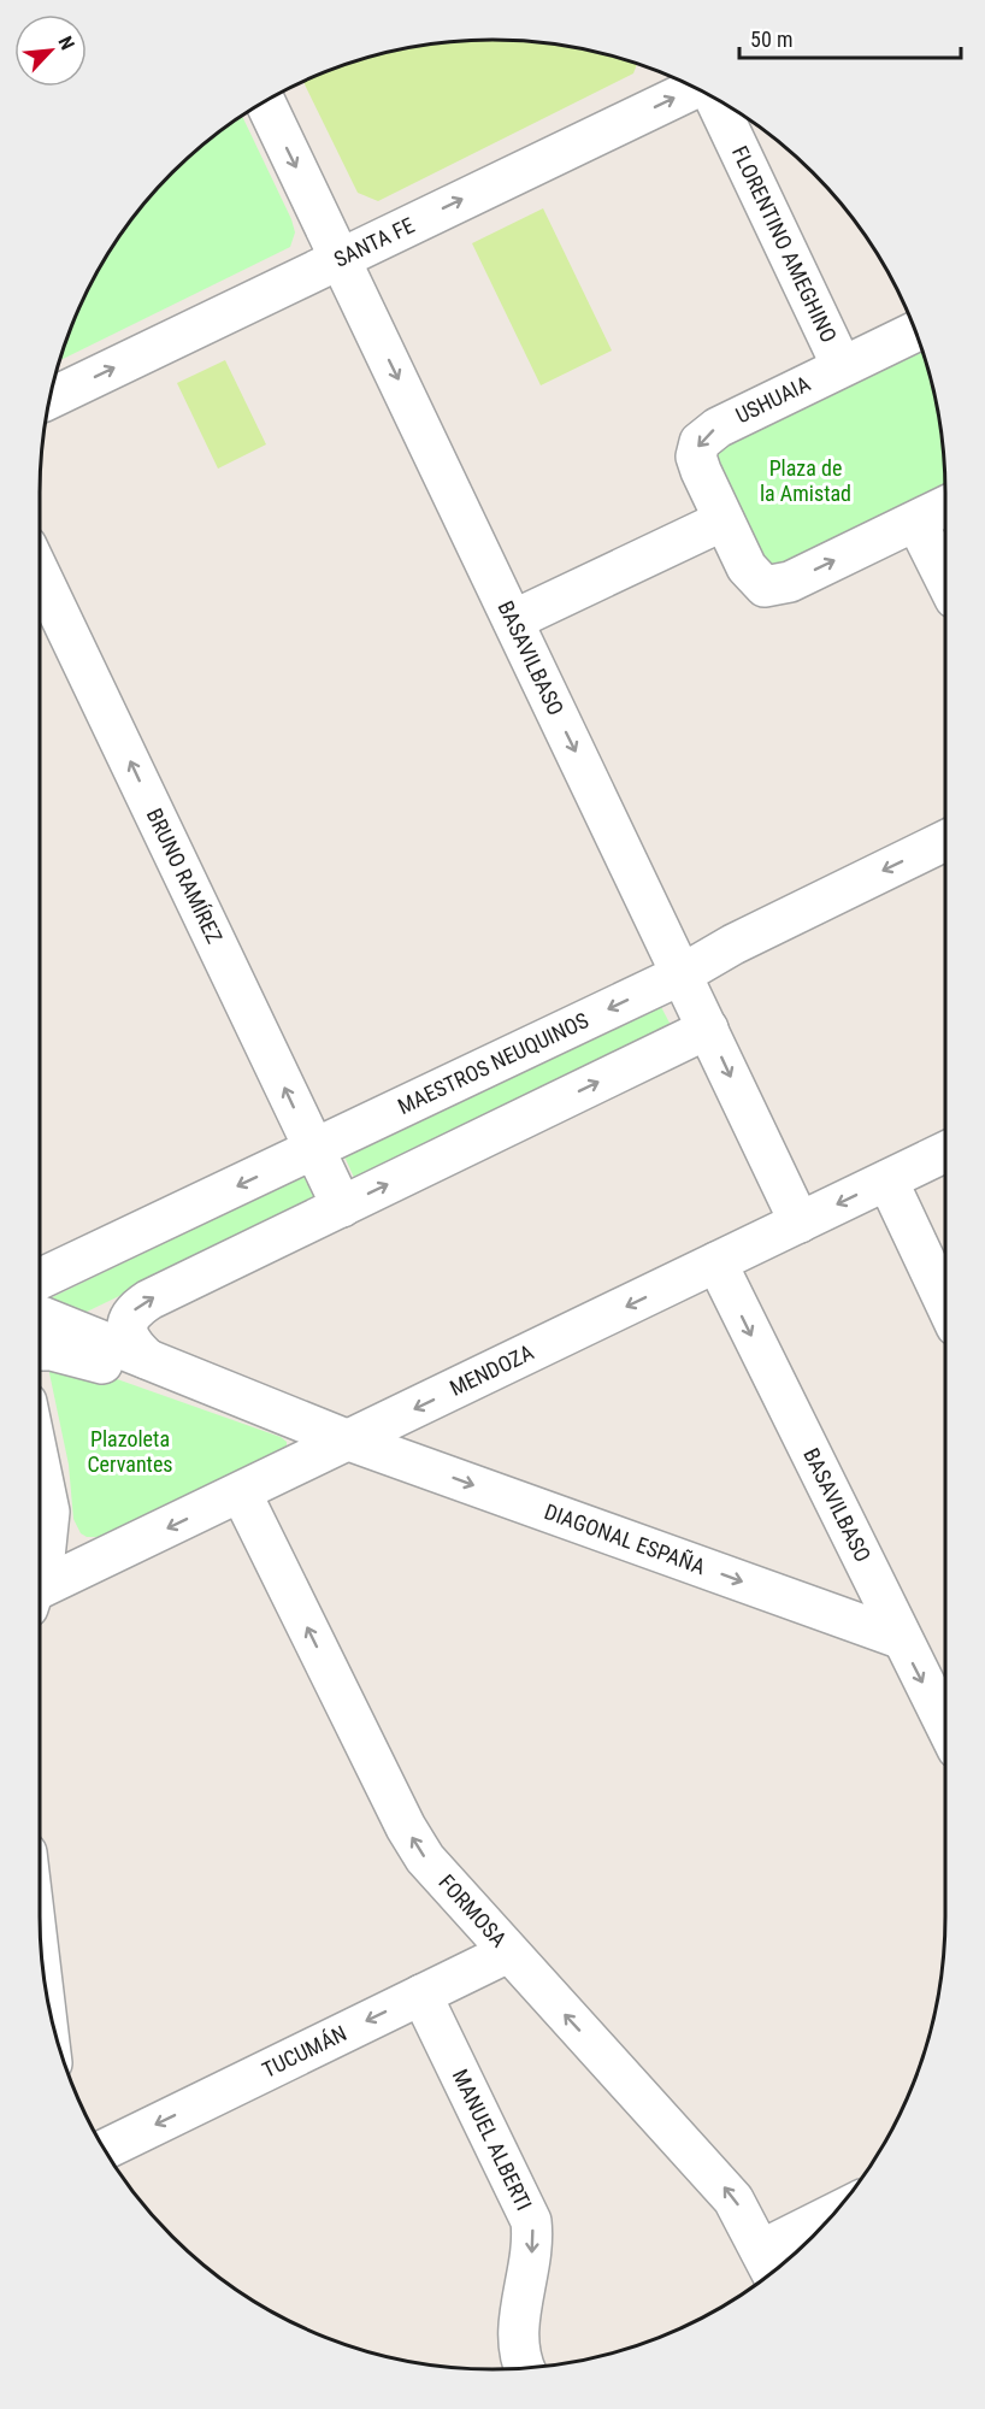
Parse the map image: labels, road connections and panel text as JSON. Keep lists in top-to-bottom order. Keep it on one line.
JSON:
{"streets":{"street":["SANTA FE","FLORENTINO AMEGHINO","USHUAIA","BASAVILBASO","BRUNO RAMÍREZ","MAESTROS NEUQUINOS","MENDOZA","DIAGONAL ESPAÑA","FORMOSA","TUCUMÁN","MANUEL ALBERTI"]},"crossings":[["SANTA FE","BASAVILBASO"],["FLORENTINO AMEGHINO","USHUAIA"],["BASAVILBASO","MAESTROS NEUQUINOS"],["BASAVILBASO","MENDOZA"],["BASAVILBASO","DIAGONAL ESPAÑA"],["BRUNO RAMÍREZ","MAESTROS NEUQUINOS"],["MENDOZA","DIAGONAL ESPAÑA"],["MENDOZA","FORMOSA"],["FORMOSA","TUCUMÁN"],["TUCUMÁN","MANUEL ALBERTI"]],"one_way":["SANTA FE","BASAVILBASO","BRUNO RAMÍREZ","DIAGONAL ESPAÑA","FORMOSA","TUCUMÁN","MANUEL ALBERTI"],"parks":["Plaza de la Amistad","Plazoleta Cervantes"],"scale_bar":"50 m","north":"top right"}
